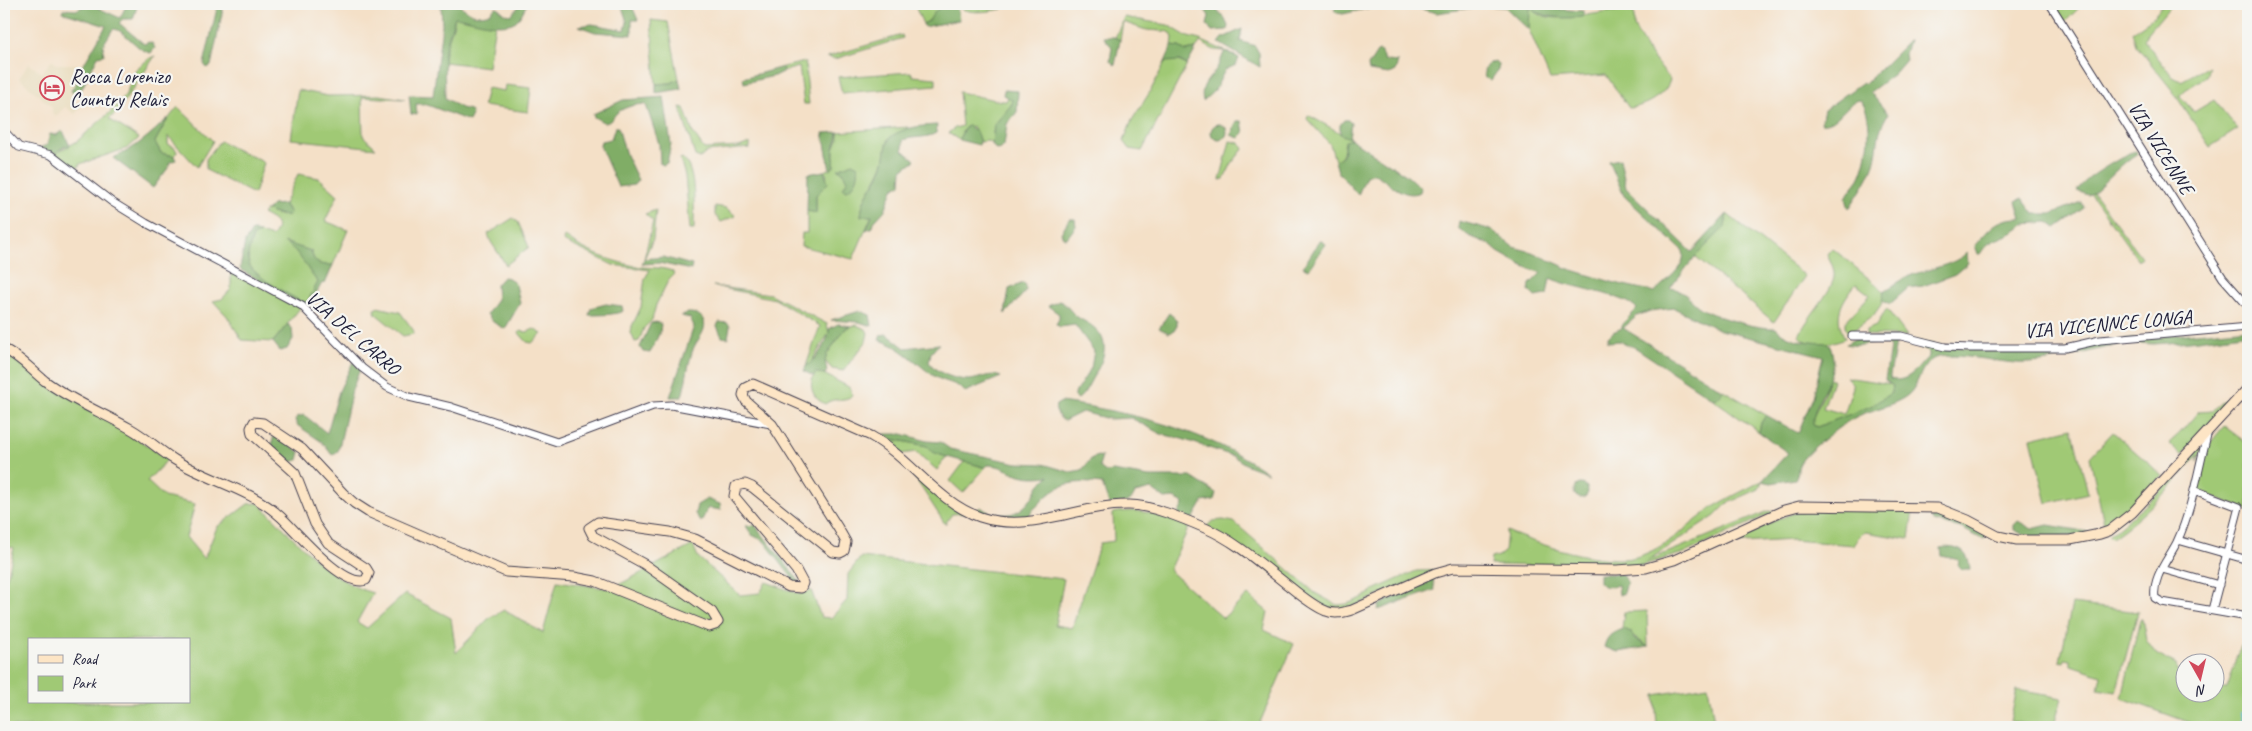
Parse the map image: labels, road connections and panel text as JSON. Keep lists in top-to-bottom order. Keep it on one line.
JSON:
{"streets":{"street":["VIA VICENNE","VIA VICENNCE LONGA","VIA DEL CARRO"]},"places":{"hotel":["Rocca Lorenizo Country Relais"]},"legend":["Road","Park"],"north":"bottom"}
